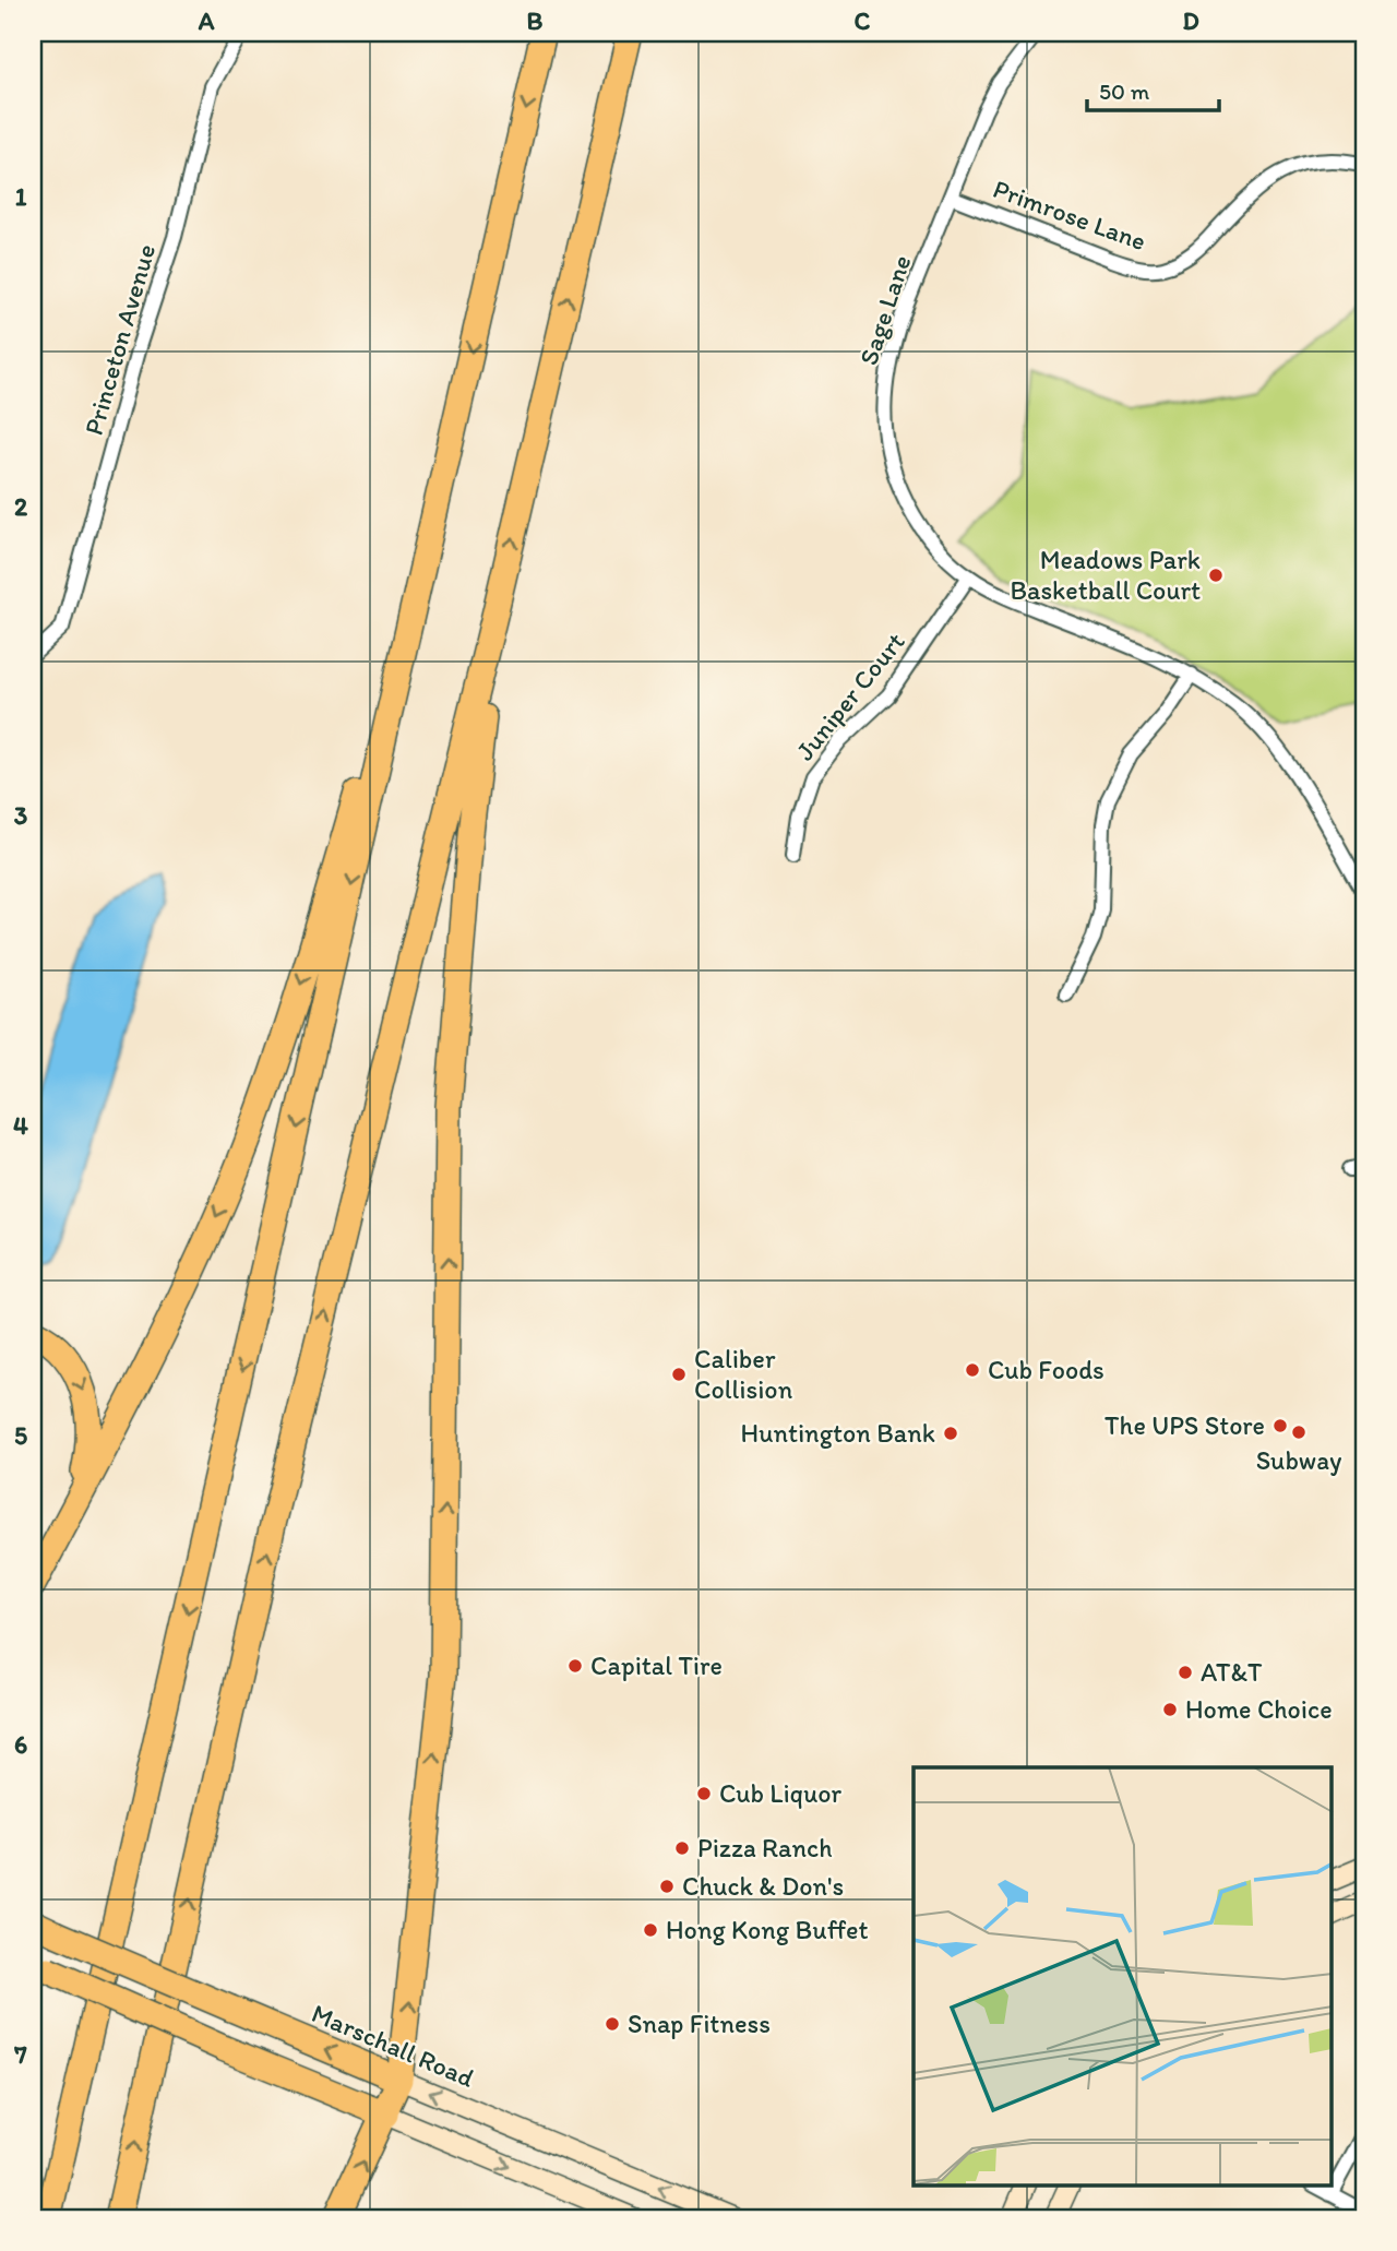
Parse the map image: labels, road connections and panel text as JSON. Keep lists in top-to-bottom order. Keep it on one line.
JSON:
{"streets":{"highway":["Marschall Road"],"street":["Primrose Lane","Sage Lane","Princeton Avenue","Juniper Court"]},"crossings":[["Primrose Lane","Sage Lane"],["Sage Lane","Juniper Court"]],"places":["Meadows Park Basketball Court","Cub Foods","Caliber Collision","The UPS Store","Subway","Huntington Bank","Capital Tire","AT&T","Home Choice","Cub Liquor","Pizza Ranch","Chuck & Don's","Hong Kong Buffet","Snap Fitness"],"scale_bar":"50 m","grid":{"columns":["A","B","C","D"],"rows":["1","2","3","4","5","6","7"]}}
